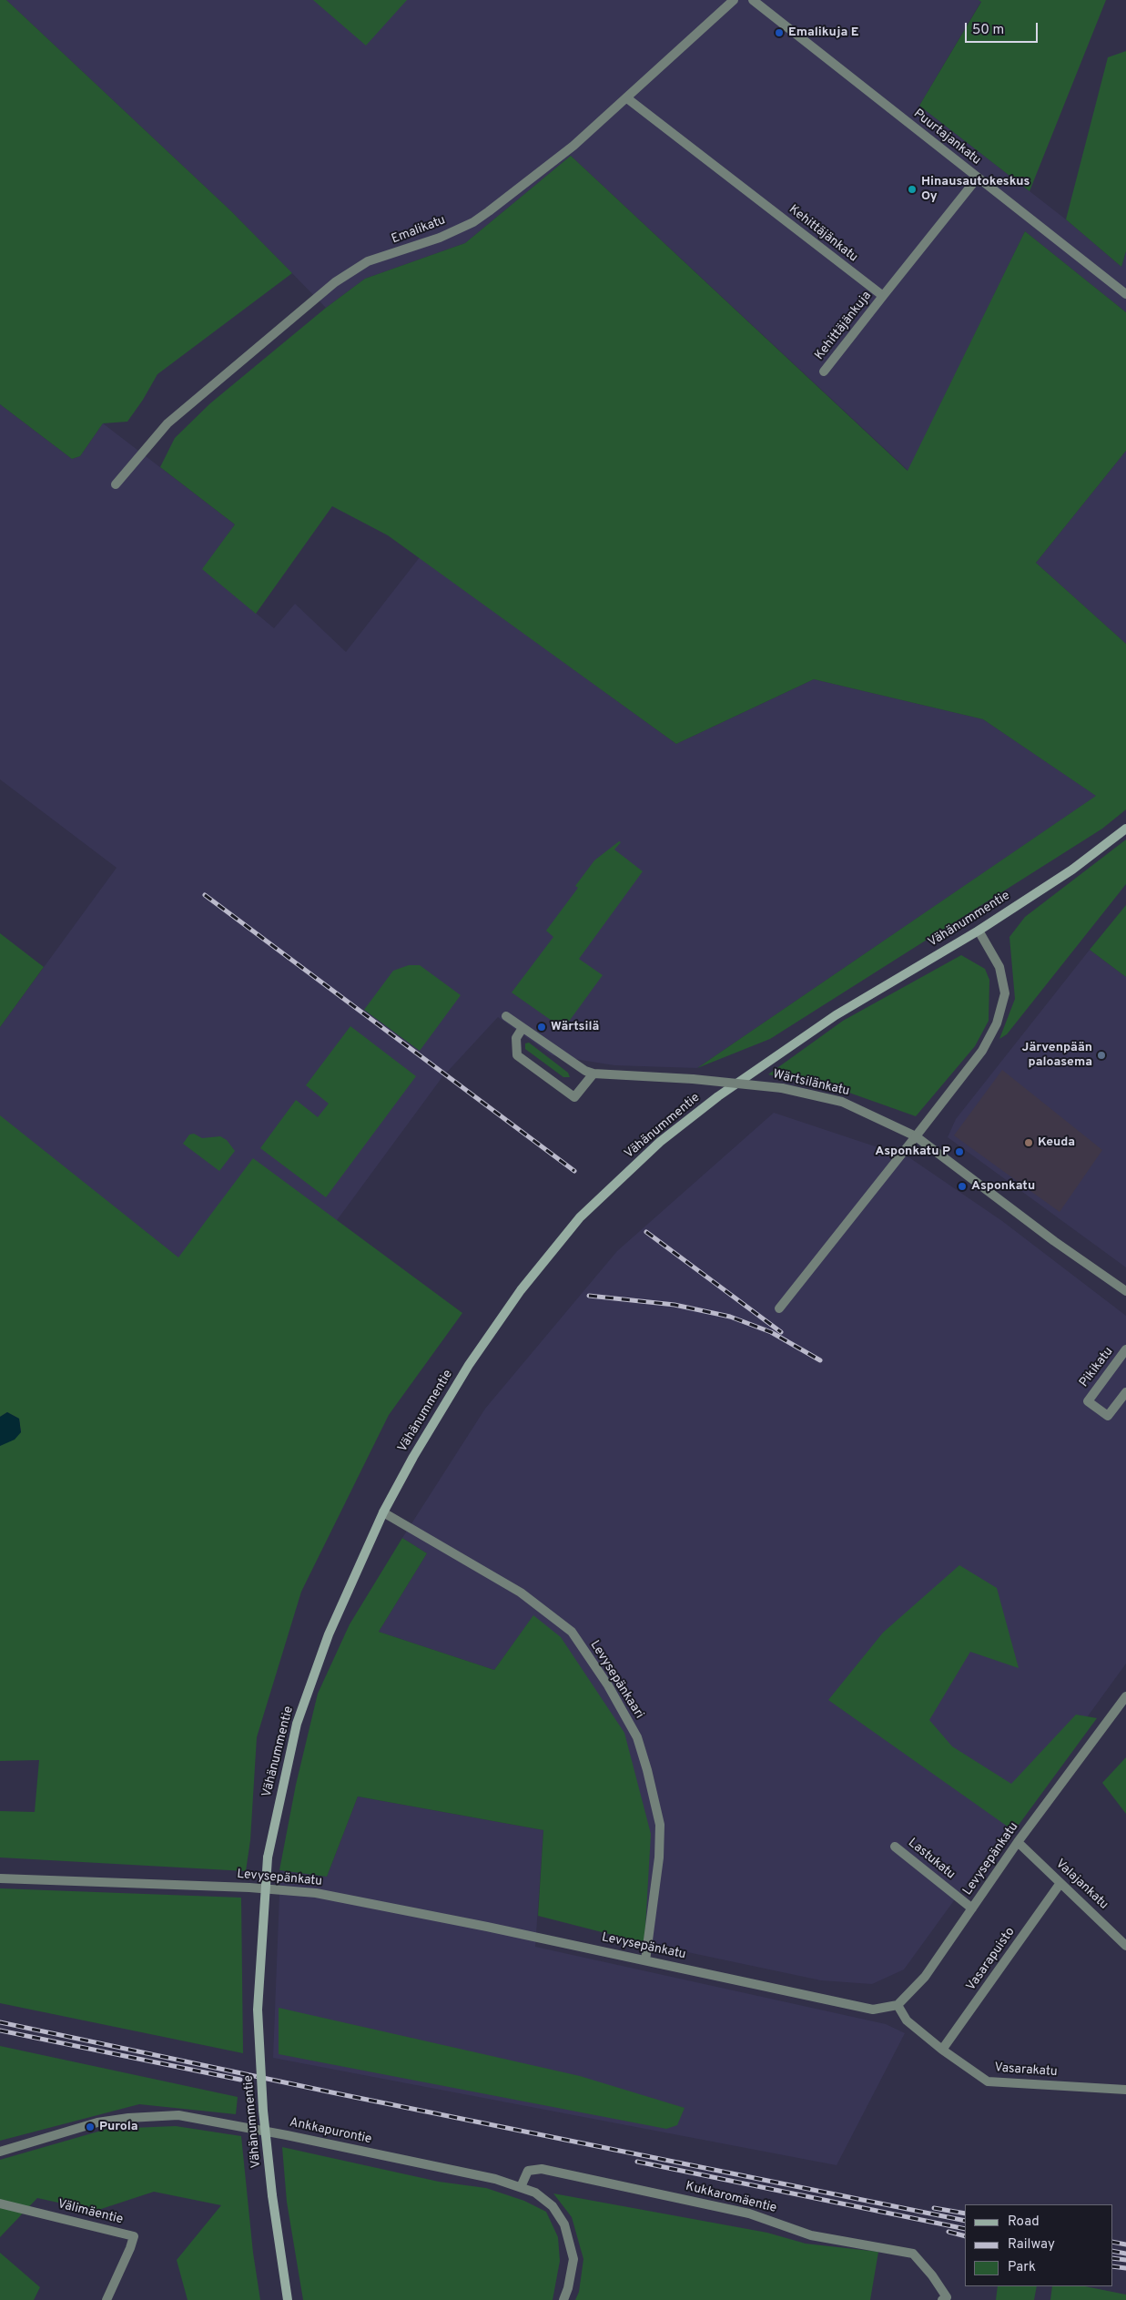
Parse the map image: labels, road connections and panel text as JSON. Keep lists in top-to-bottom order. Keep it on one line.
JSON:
{"streets":{"main road":["Vähänummentie"],"street":["Puurtajankatu","Emalikatu","Kehittäjänkatu","Kehittäjänkuja","Wärtsilänkatu","Pikikatu","Levysepänkaari","Lastukatu","Levysepänkatu","Valajankatu","Vasarapuisto","Vasarakatu","Ankkapurontie","Kukkaromäentie","Välimäentie"]},"crossings":[["Emalikatu","Kehittäjänkatu"],["Kehittäjänkatu","Kehittäjänkuja"],["Vähänummentie","Levysepänkaari"],["Levysepänkaari","Levysepänkatu"],["Lastukatu","Levysepänkatu"],["Levysepänkatu","Valajankatu"],["Levysepänkatu","Vasarakatu"],["Valajankatu","Vasarapuisto"],["Vasarapuisto","Vasarakatu"],["Ankkapurontie","Kukkaromäentie"]],"places":["Emalikuja E","Hinausautokeskus Oy","Wärtsilä","Järvenpään paloasema","Keuda","Asponkatu P","Asponkatu","Purola"],"legend":["Road","Railway","Park"],"scale_bar":"50 m"}
